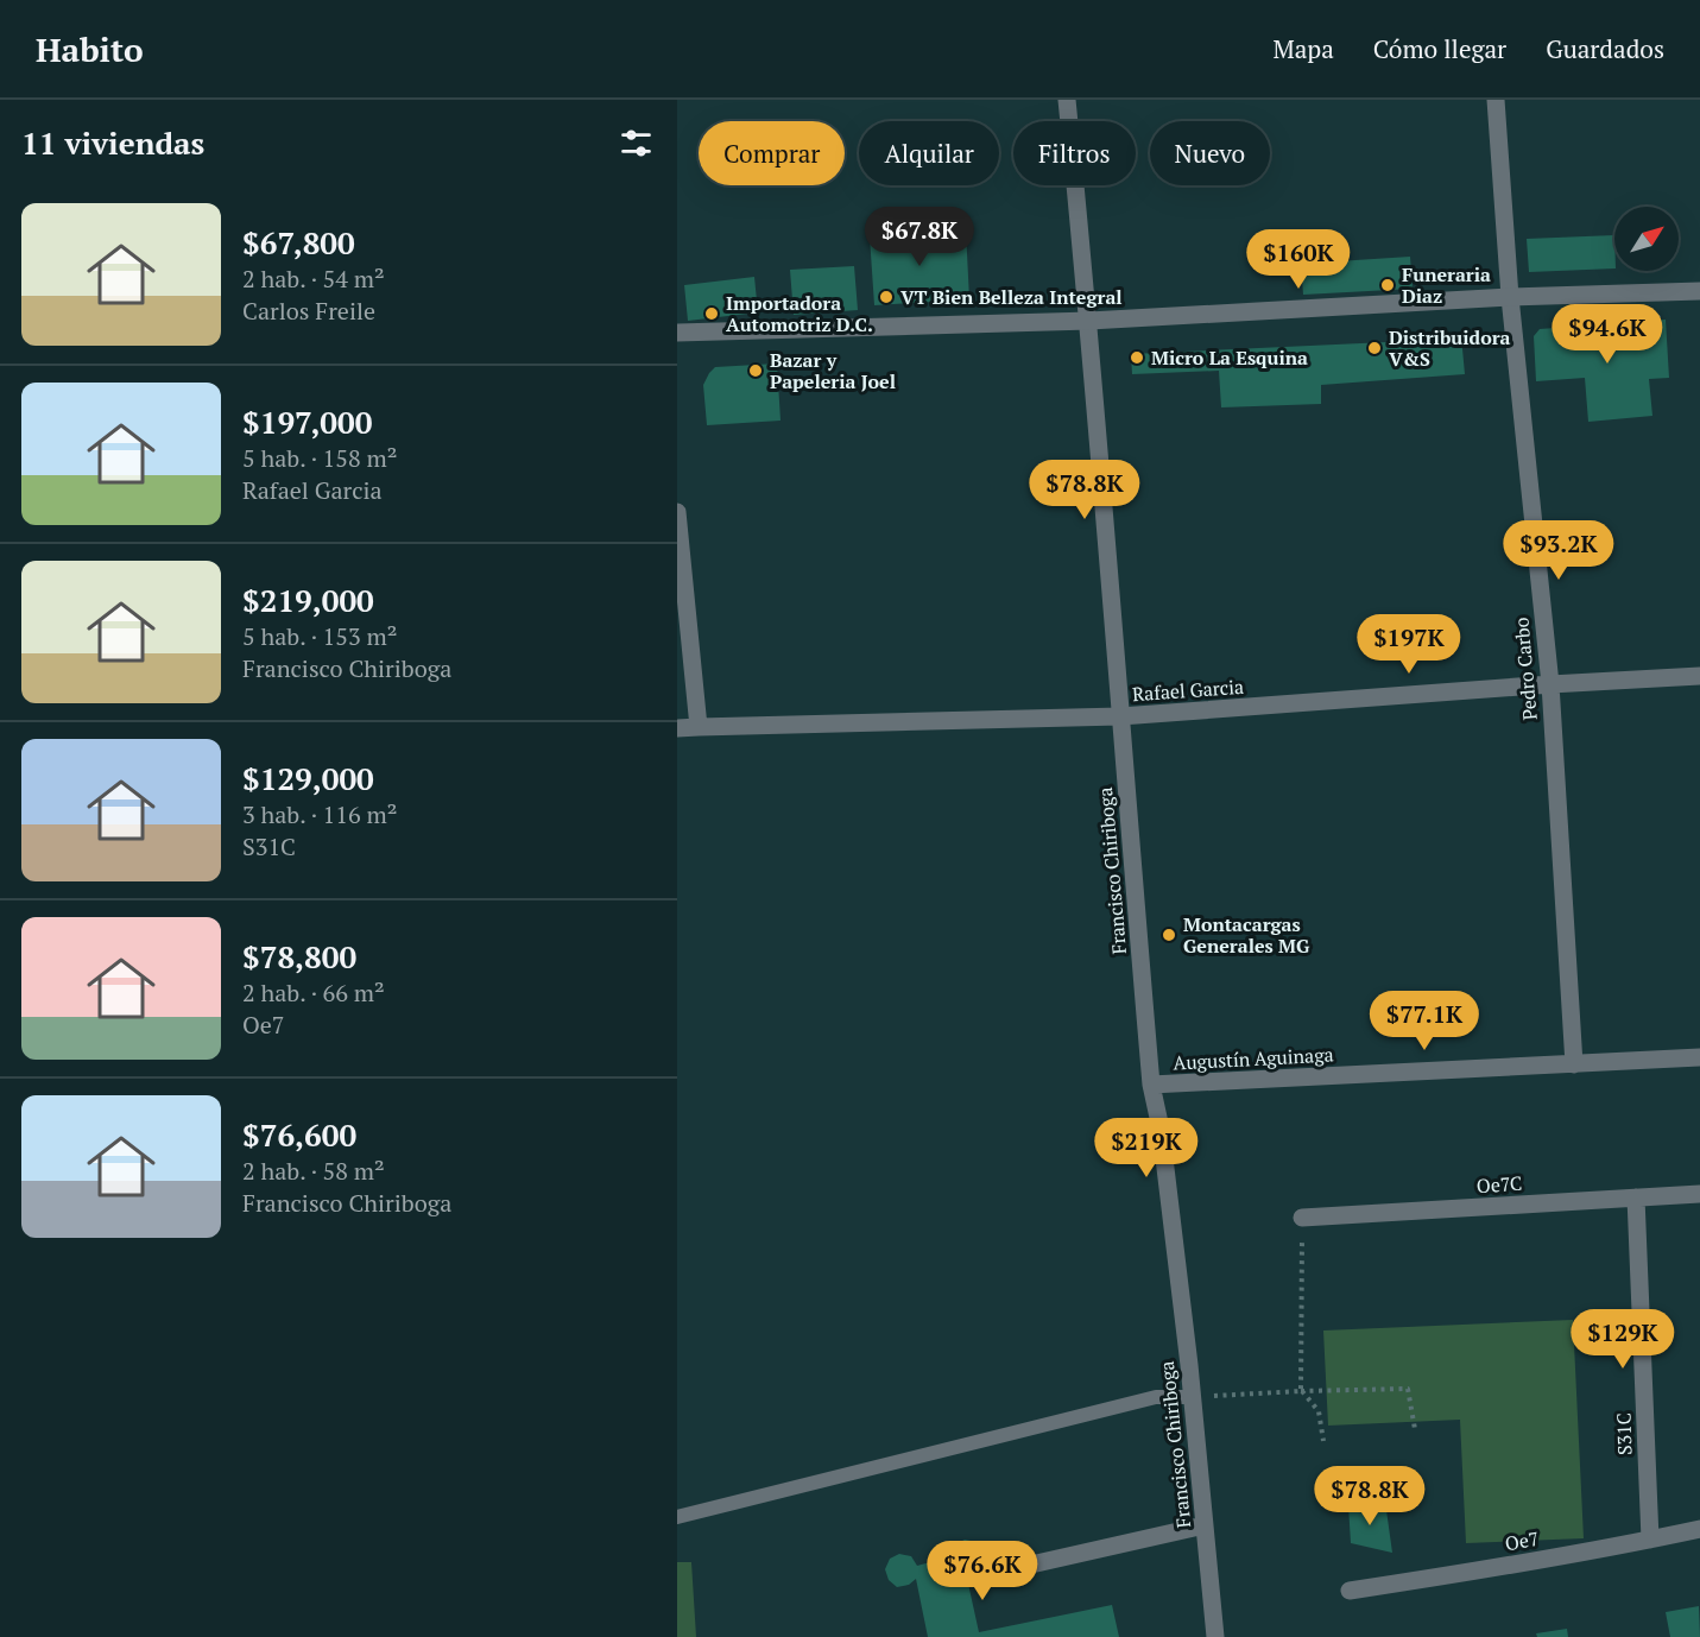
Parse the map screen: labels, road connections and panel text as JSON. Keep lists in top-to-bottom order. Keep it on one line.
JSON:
{"streets":{"street":["Pedro Carbo","Rafael Garcia","Francisco Chiriboga","Augustín Aguinaga","Oe7C","S31C","Oe7"]},"crossings":[["Pedro Carbo","Rafael Garcia"],["Pedro Carbo","Augustín Aguinaga"],["Rafael Garcia","Francisco Chiriboga"],["Francisco Chiriboga","Augustín Aguinaga"],["Oe7C","S31C"],["S31C","Oe7"]],"places":["Funeraria Diaz","VT Bien Belleza Integral","Importadora Automotriz D.C.","Distribuidora V&S","Micro La Esquina","Bazar y Papeleria Joel","Montacargas Generales MG"],"north":"top right","page":{"header":"Habito","nav":["Mapa","Cómo llegar","Guardados"],"heading":"11 viviendas","chip":["Comprar","Alquilar","Filtros","Nuevo"],"list":[{"name":"$67,800","note":"2 hab. · 54 m² · Carlos Freile"},{"name":"$197,000","note":"5 hab. · 158 m² · Rafael Garcia"},{"name":"$219,000","note":"5 hab. · 153 m² · Francisco Chiriboga"},{"name":"$129,000","note":"3 hab. · 116 m² · S31C"},{"name":"$78,800","note":"2 hab. · 66 m² · Oe7"},{"name":"$76,600","note":"2 hab. · 58 m² · Francisco Chiriboga"}],"price":["$67.8K","$160K","$94.6K","$78.8K","$93.2K","$197K","$77.1K","$219K","$129K","$78.8K","$76.6K"]}}
